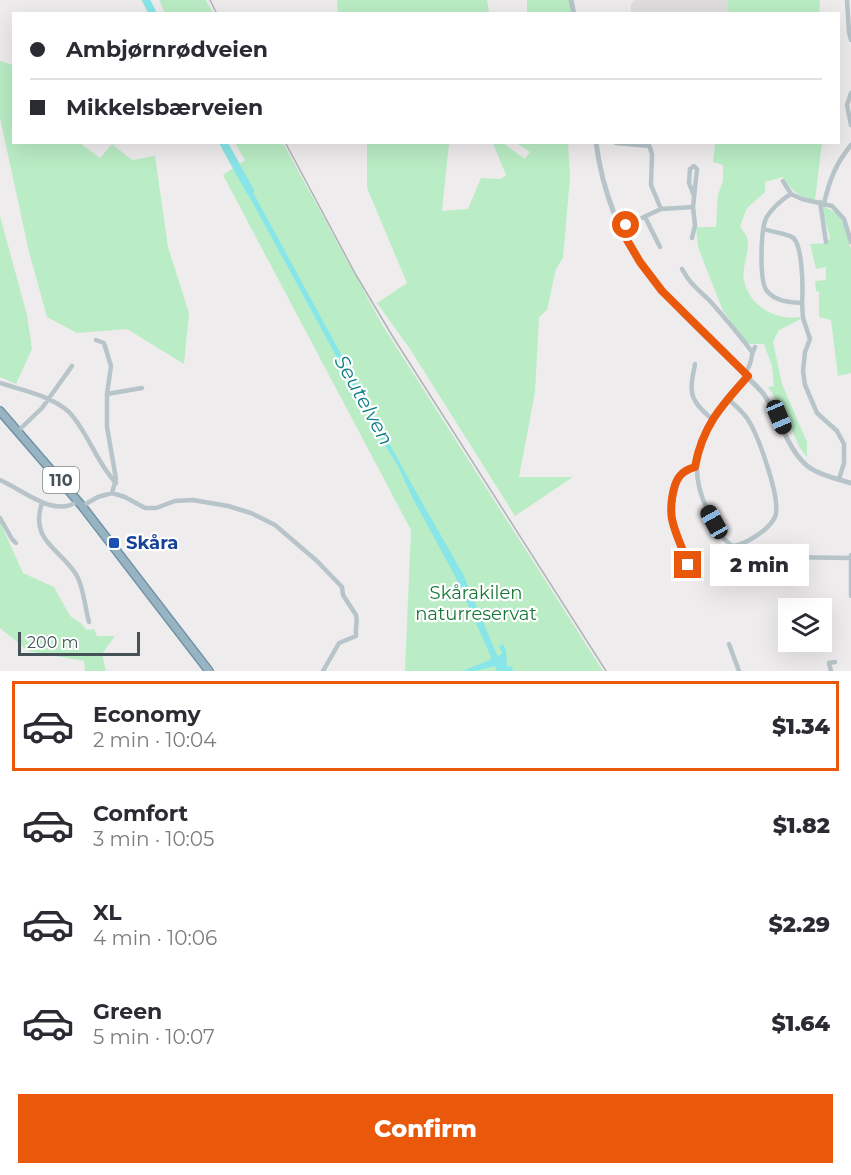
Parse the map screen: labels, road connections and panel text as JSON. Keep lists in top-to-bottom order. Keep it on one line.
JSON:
{"streets":{"highway":["110"]},"water":["Seutelven"],"parks":["Skårakilen naturreservat"],"places":{"transit":["Skåra"]},"scale_bar":"200 m","page":{"banner":["Ambjørnrødveien","Mikkelsbærveien"],"bubble":"2 min","scale":"200 m","list":[{"name":"Economy","note":"2 min · 10:04","value":"$1.34"},{"name":"Comfort","note":"3 min · 10:05","value":"$1.82"},{"name":"XL","note":"4 min · 10:06","value":"$2.29"},{"name":"Green","note":"5 min · 10:07","value":"$1.64"}],"buttons":"Confirm"}}
